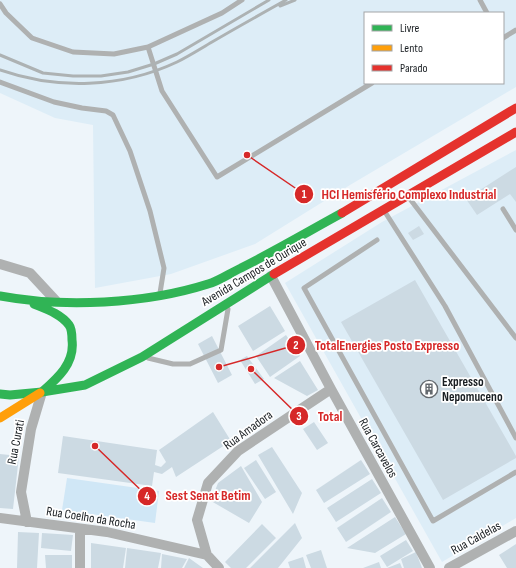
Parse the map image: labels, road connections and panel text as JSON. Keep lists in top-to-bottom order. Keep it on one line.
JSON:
{"streets":{"main road":["Avenida Campos de Ourique"],"street":["Rua Amadora","Rua Curati","Rua Carcavelos","Rua Coelho da Rocha","Rua Caldelas"]},"crossings":[["Avenida Campos de Ourique","Rua Curati"],["Avenida Campos de Ourique","Rua Carcavelos"],["Rua Amadora","Rua Carcavelos"],["Rua Amadora","Rua Coelho da Rocha"],["Rua Curati","Rua Coelho da Rocha"]],"places":{"other":["HCI Hemisfério Complexo Industrial","TotalEnergies Posto Expresso","Total","Sest Senat Betim"],"building":["Expresso Nepomuceno"]},"legend":["Livre","Lento","Parado"]}
